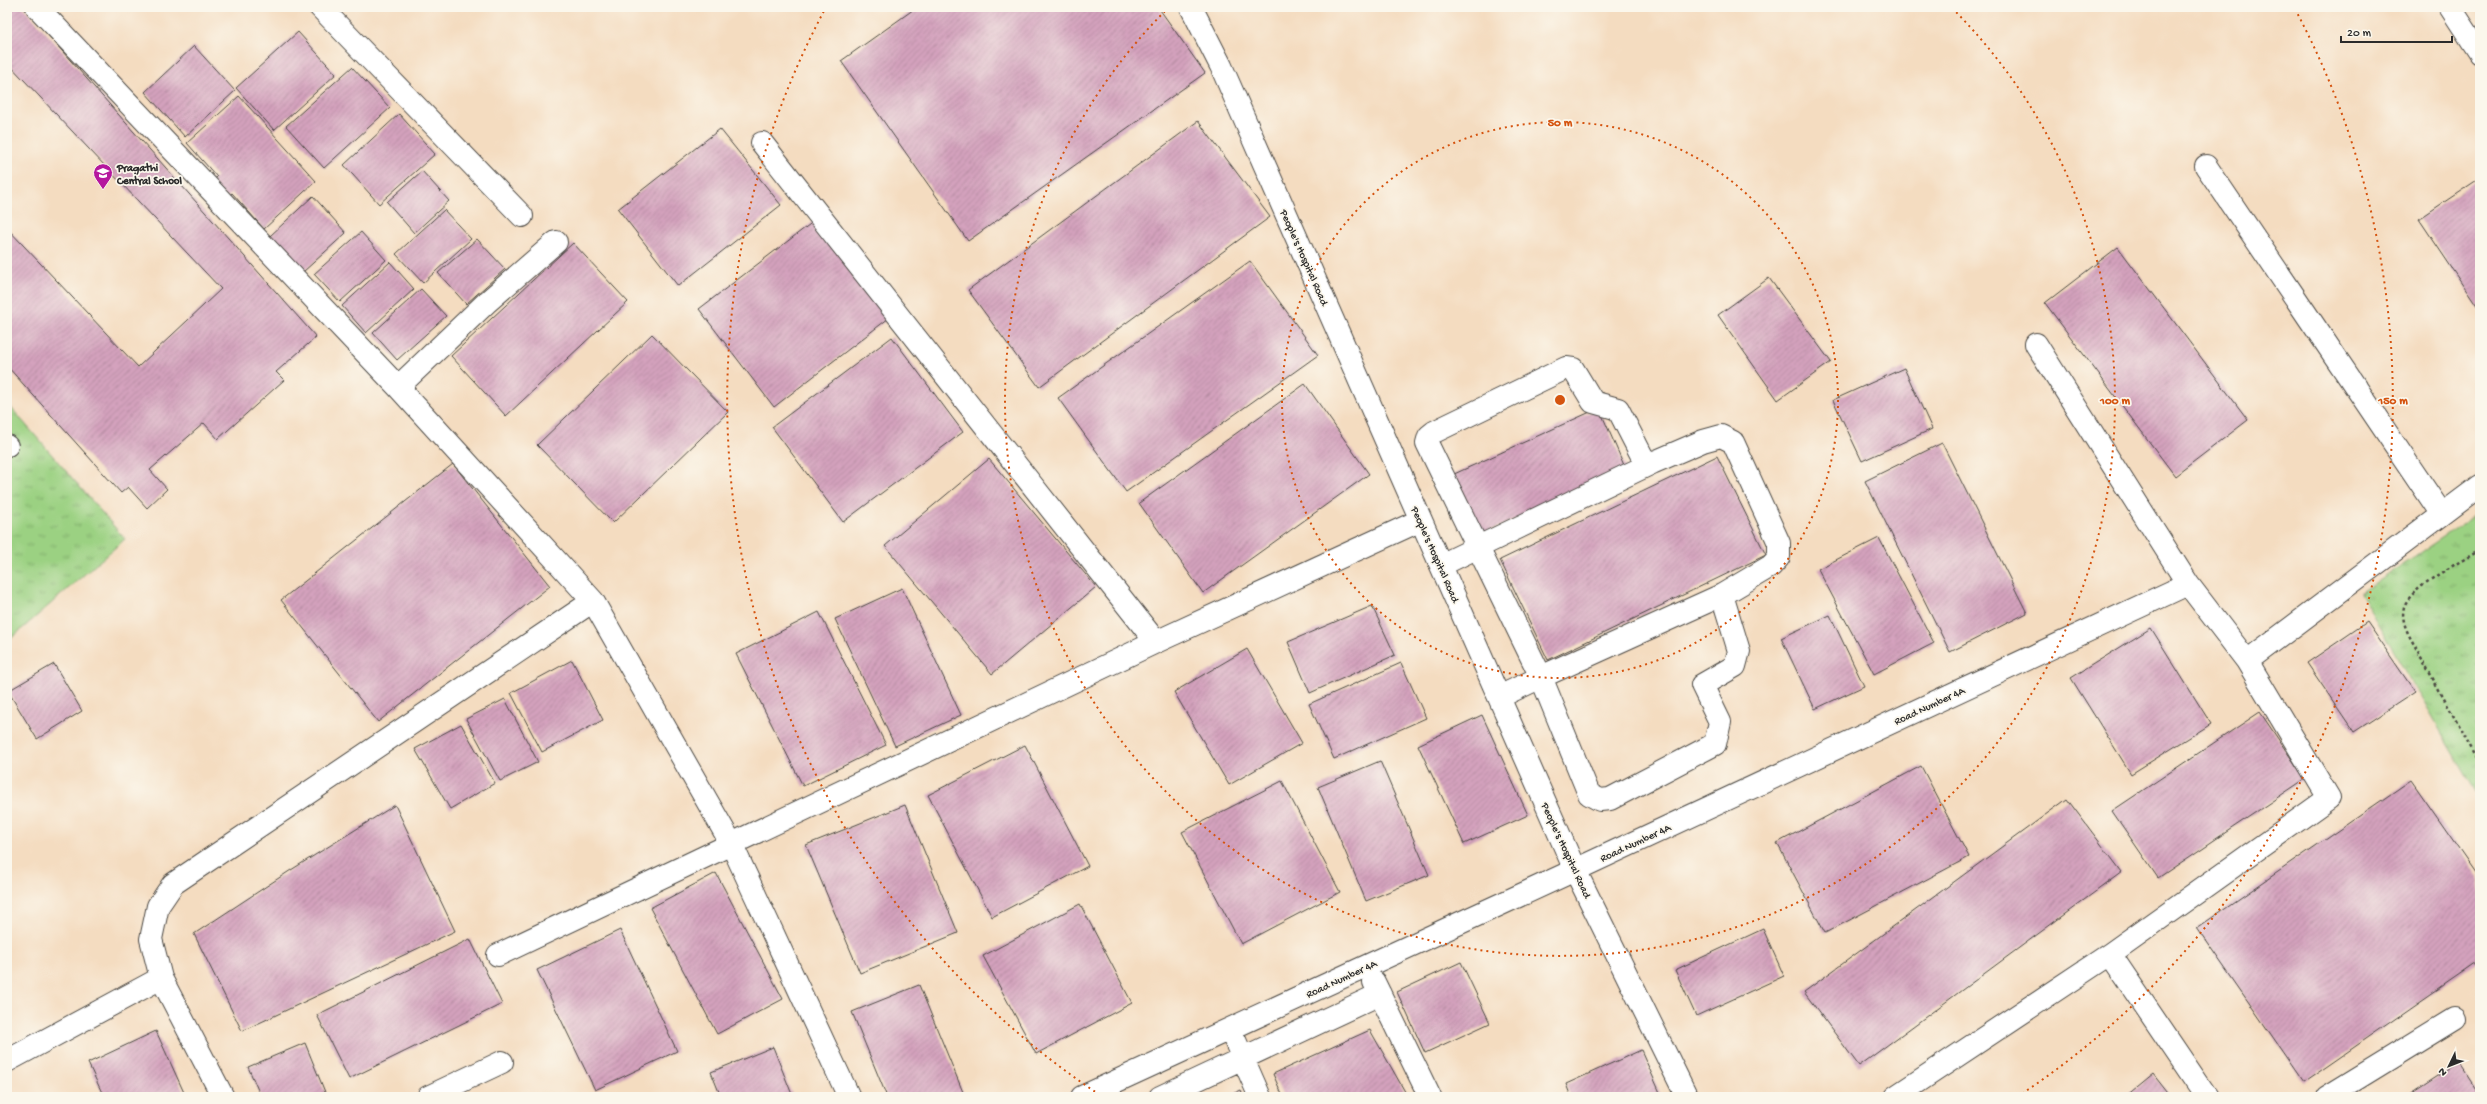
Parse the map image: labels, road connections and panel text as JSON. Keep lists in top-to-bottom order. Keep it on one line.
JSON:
{"streets":{"street":["People's Hospital Road","Road Number 4A"]},"crossings":[["People's Hospital Road","Road Number 4A"]],"places":{"school or university":["Pragathi Central School"]},"scale_bar":"20 m","north":"bottom left","rings":["50 m","100 m","150 m"]}
